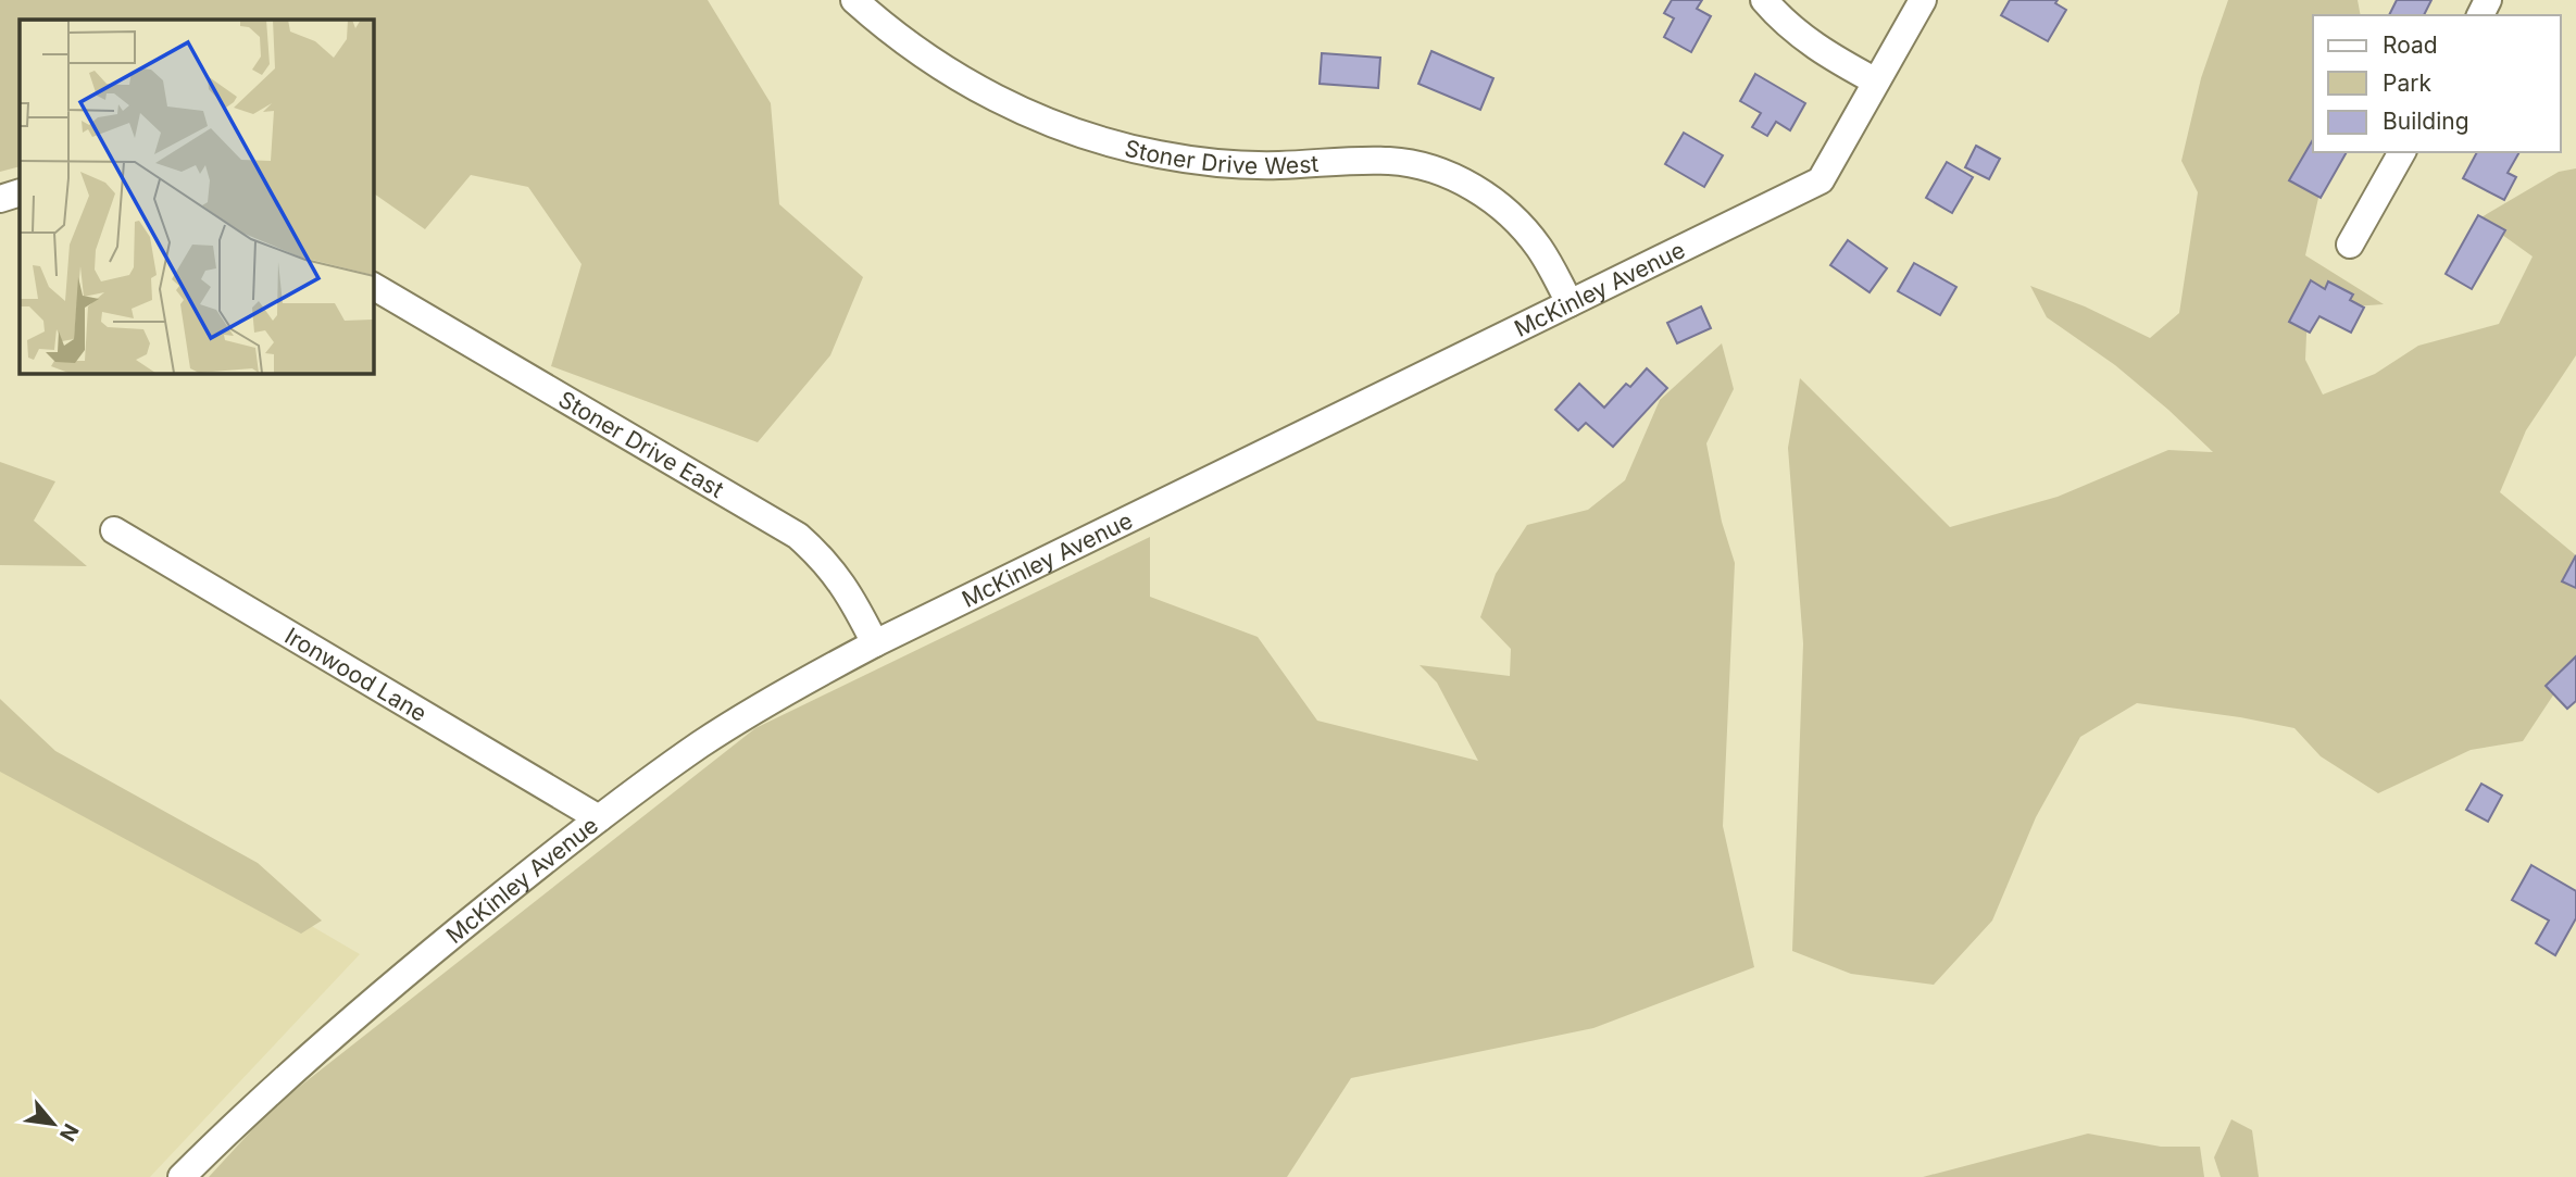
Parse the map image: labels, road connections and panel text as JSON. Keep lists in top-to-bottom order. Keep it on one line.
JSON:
{"streets":{"street":["Stoner Drive West","McKinley Avenue","Stoner Drive East","Ironwood Lane"]},"crossings":[["Stoner Drive West","McKinley Avenue"],["McKinley Avenue","Stoner Drive East"],["McKinley Avenue","Ironwood Lane"]],"legend":["Road","Park","Building"],"north":"bottom right"}
